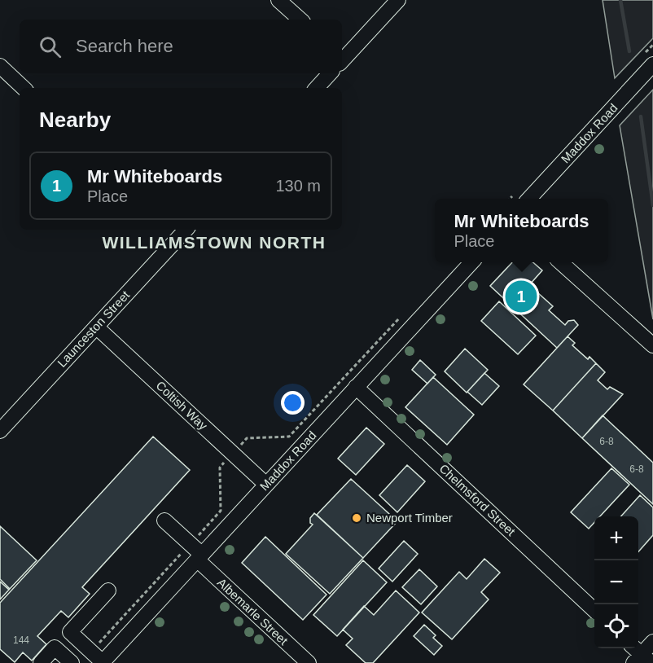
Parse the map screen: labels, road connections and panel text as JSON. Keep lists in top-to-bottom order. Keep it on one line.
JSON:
{"streets":{"street":["Maddox Road","Launceston Street","Coltish Way","Chelmsford Street","Albemarle Street"]},"crossings":[["Maddox Road","Coltish Way"],["Maddox Road","Chelmsford Street"],["Maddox Road","Albemarle Street"],["Launceston Street","Coltish Way"]],"districts":["WILLIAMSTOWN NORTH"],"places":["Newport Timber"],"house_numbers":["6-8","6-8","144"],"page":{"search":"Search here","heading":"Nearby","list":[{"mark":"1","name":"Mr Whiteboards","note":"Place","value":"130 m"}],"popup":["Mr Whiteboards","Place"],"pins":"1","map_buttons":["+","−"]}}
